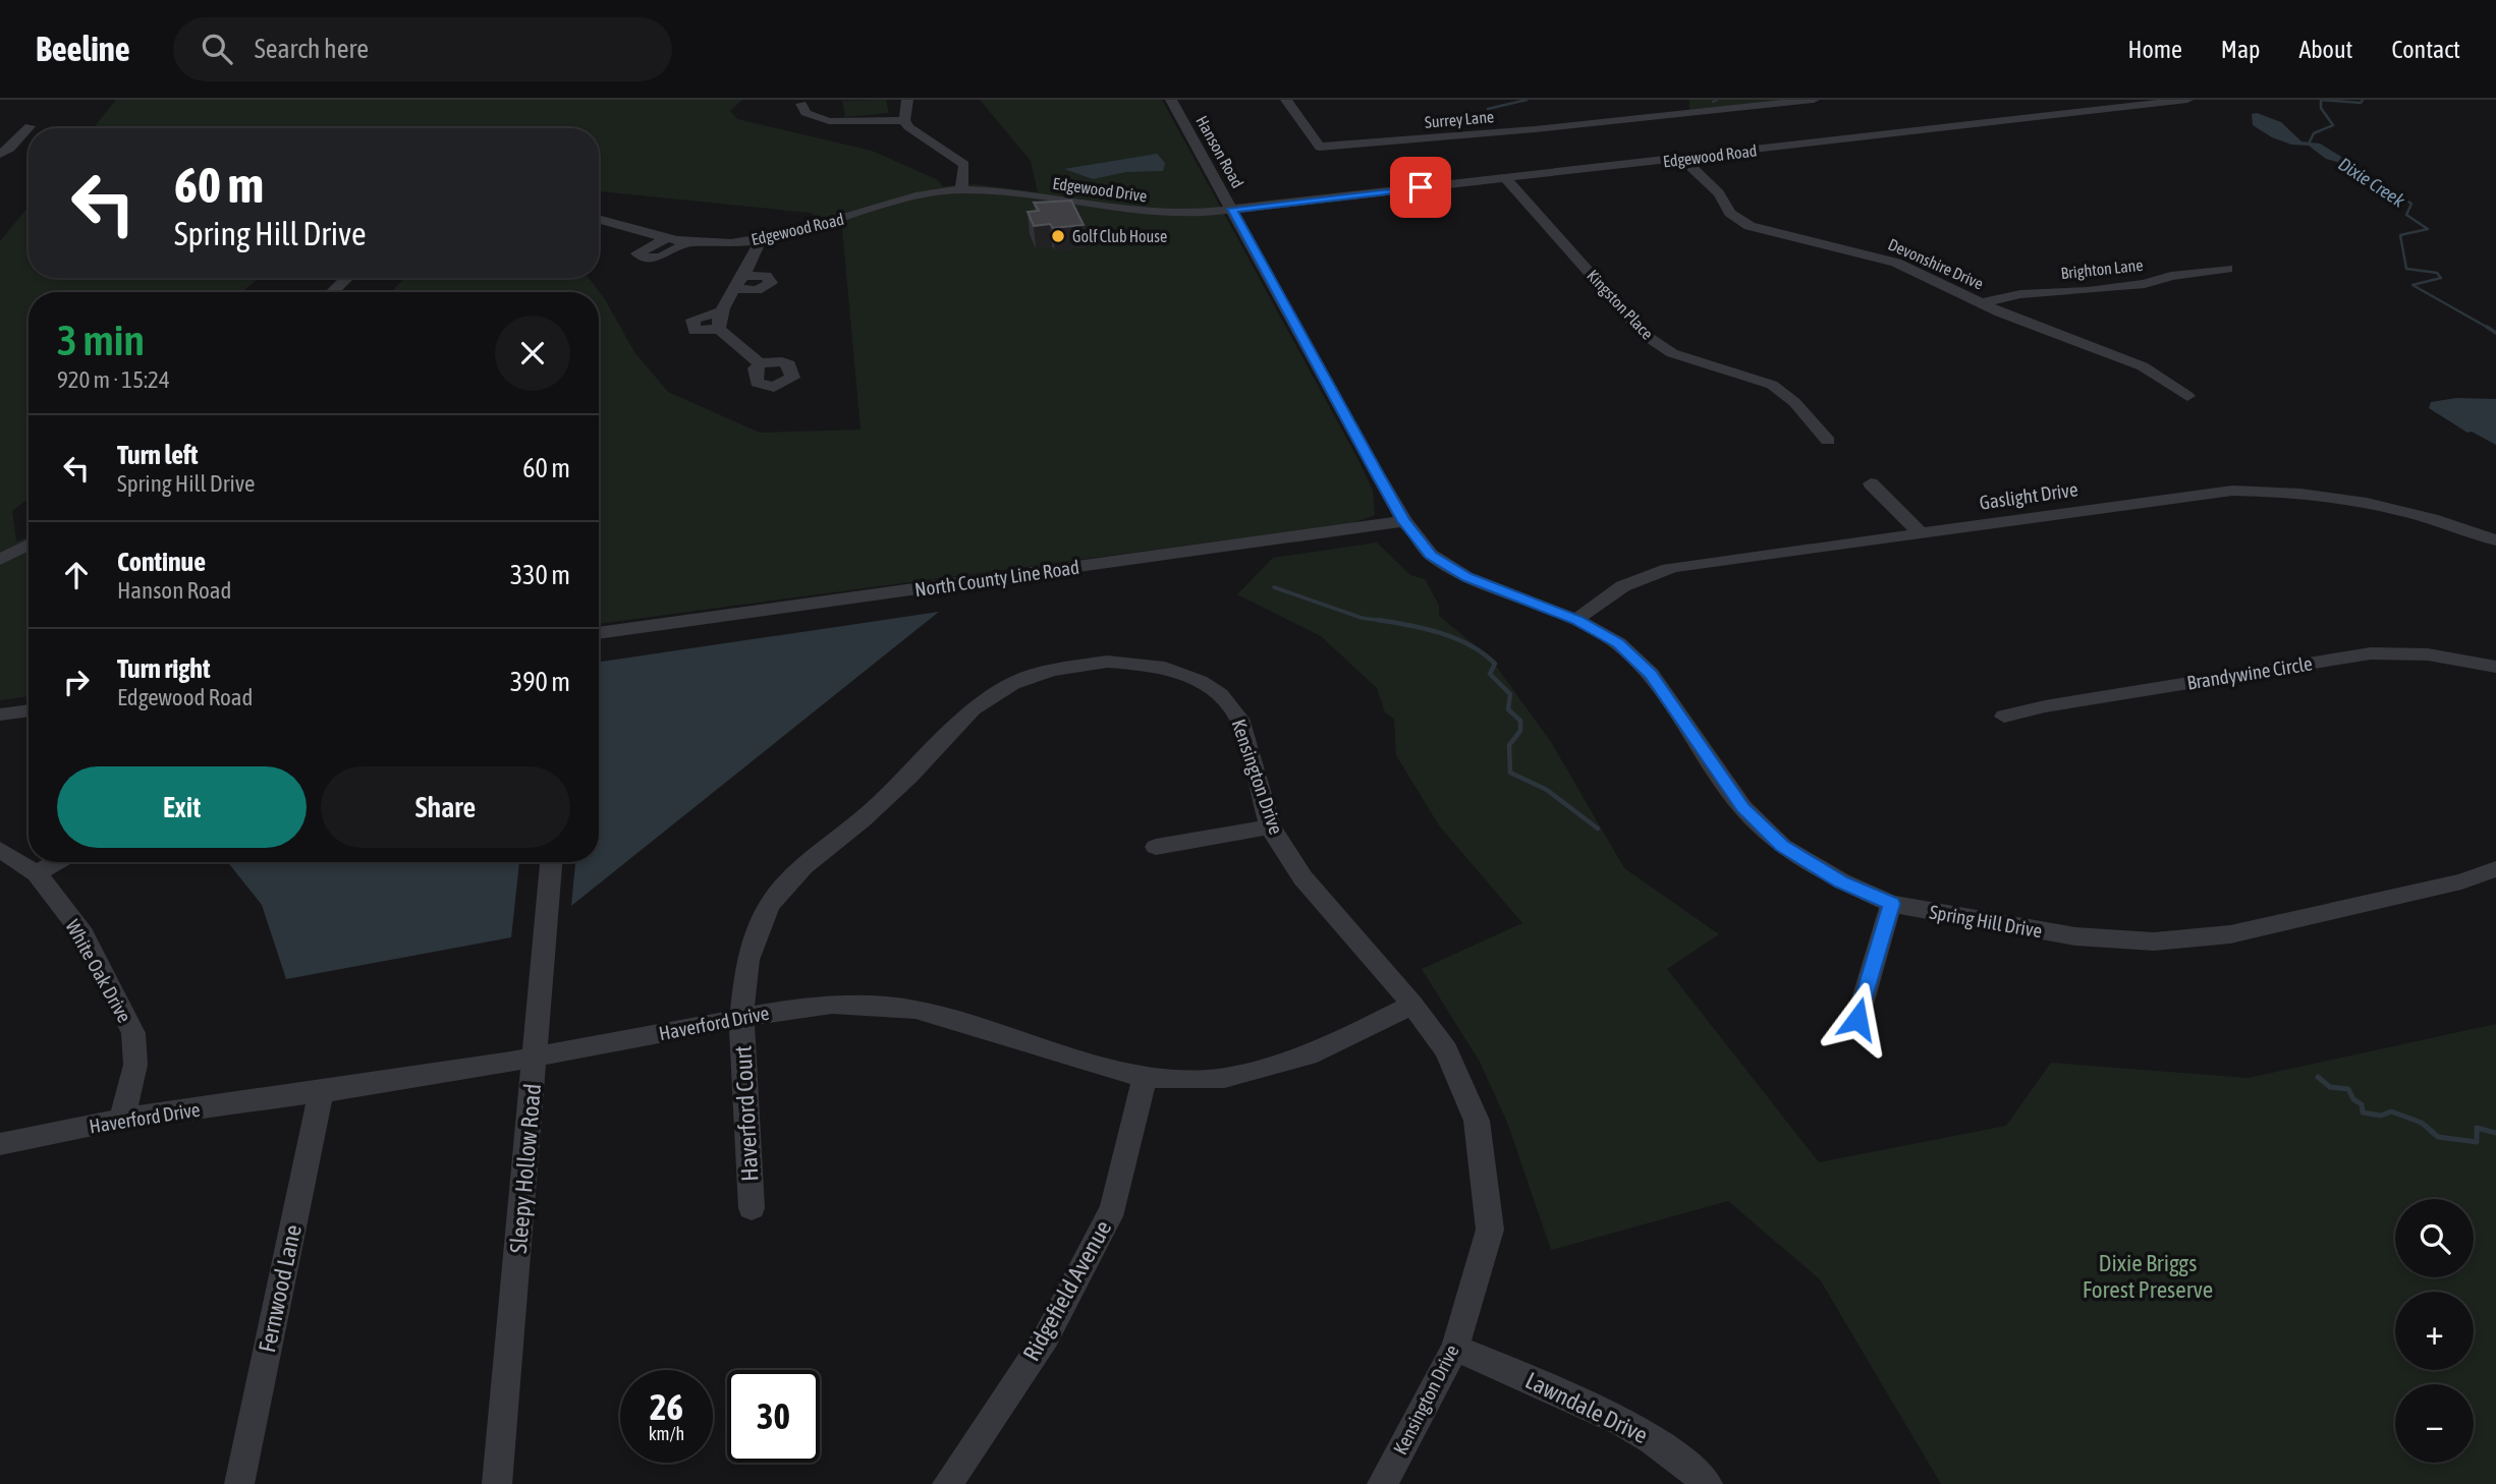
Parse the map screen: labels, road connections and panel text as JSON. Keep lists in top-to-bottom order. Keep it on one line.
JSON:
{"streets":{"street":["Surrey Lane","Hanson Road","Edgewood Road","Edgewood Drive","Devonshire Drive","Brighton Lane","Kingston Place","Gaslight Drive","North County Line Road","Brandywine Circle","Kensington Drive","Spring Hill Drive","White Oak Drive","Haverford Drive","Haverford Court","Sleepy Hollow Road","Fernwood Lane","Ridgefield Avenue","Lawndale Drive"]},"crossings":[["Hanson Road","Edgewood Road"],["Hanson Road","Edgewood Drive"],["Hanson Road","North County Line Road"],["Hanson Road","Spring Hill Drive"],["Edgewood Road","Edgewood Drive"],["Edgewood Road","Devonshire Drive"],["Edgewood Road","Kingston Place"],["Devonshire Drive","Brighton Lane"],["Gaslight Drive","Spring Hill Drive"],["North County Line Road","Spring Hill Drive"],["Kensington Drive","Haverford Drive"],["Kensington Drive","Haverford Court"],["Kensington Drive","Lawndale Drive"],["White Oak Drive","Haverford Drive"],["Haverford Drive","Haverford Court"],["Haverford Drive","Sleepy Hollow Road"],["Haverford Drive","Fernwood Lane"],["Haverford Drive","Ridgefield Avenue"]],"water":["Dixie Creek"],"parks":["Dixie Briggs Forest Preserve"],"places":["Golf Club House"],"page":{"header":"Beeline","search":"Search here","nav":["Home","Map","About","Contact"],"turn":["60 m","Spring Hill Drive"],"heading":["3 min","920 m · 15:24"],"list":[{"name":"Turn left","note":"Spring Hill Drive","value":"60 m"},{"name":"Continue","note":"Hanson Road","value":"330 m"},{"name":"Turn right","note":"Edgewood Road","value":"390 m"}],"buttons":["Exit","Share"],"map_buttons":["+","−"],"speed":"26 km/h","limit":"30"}}
